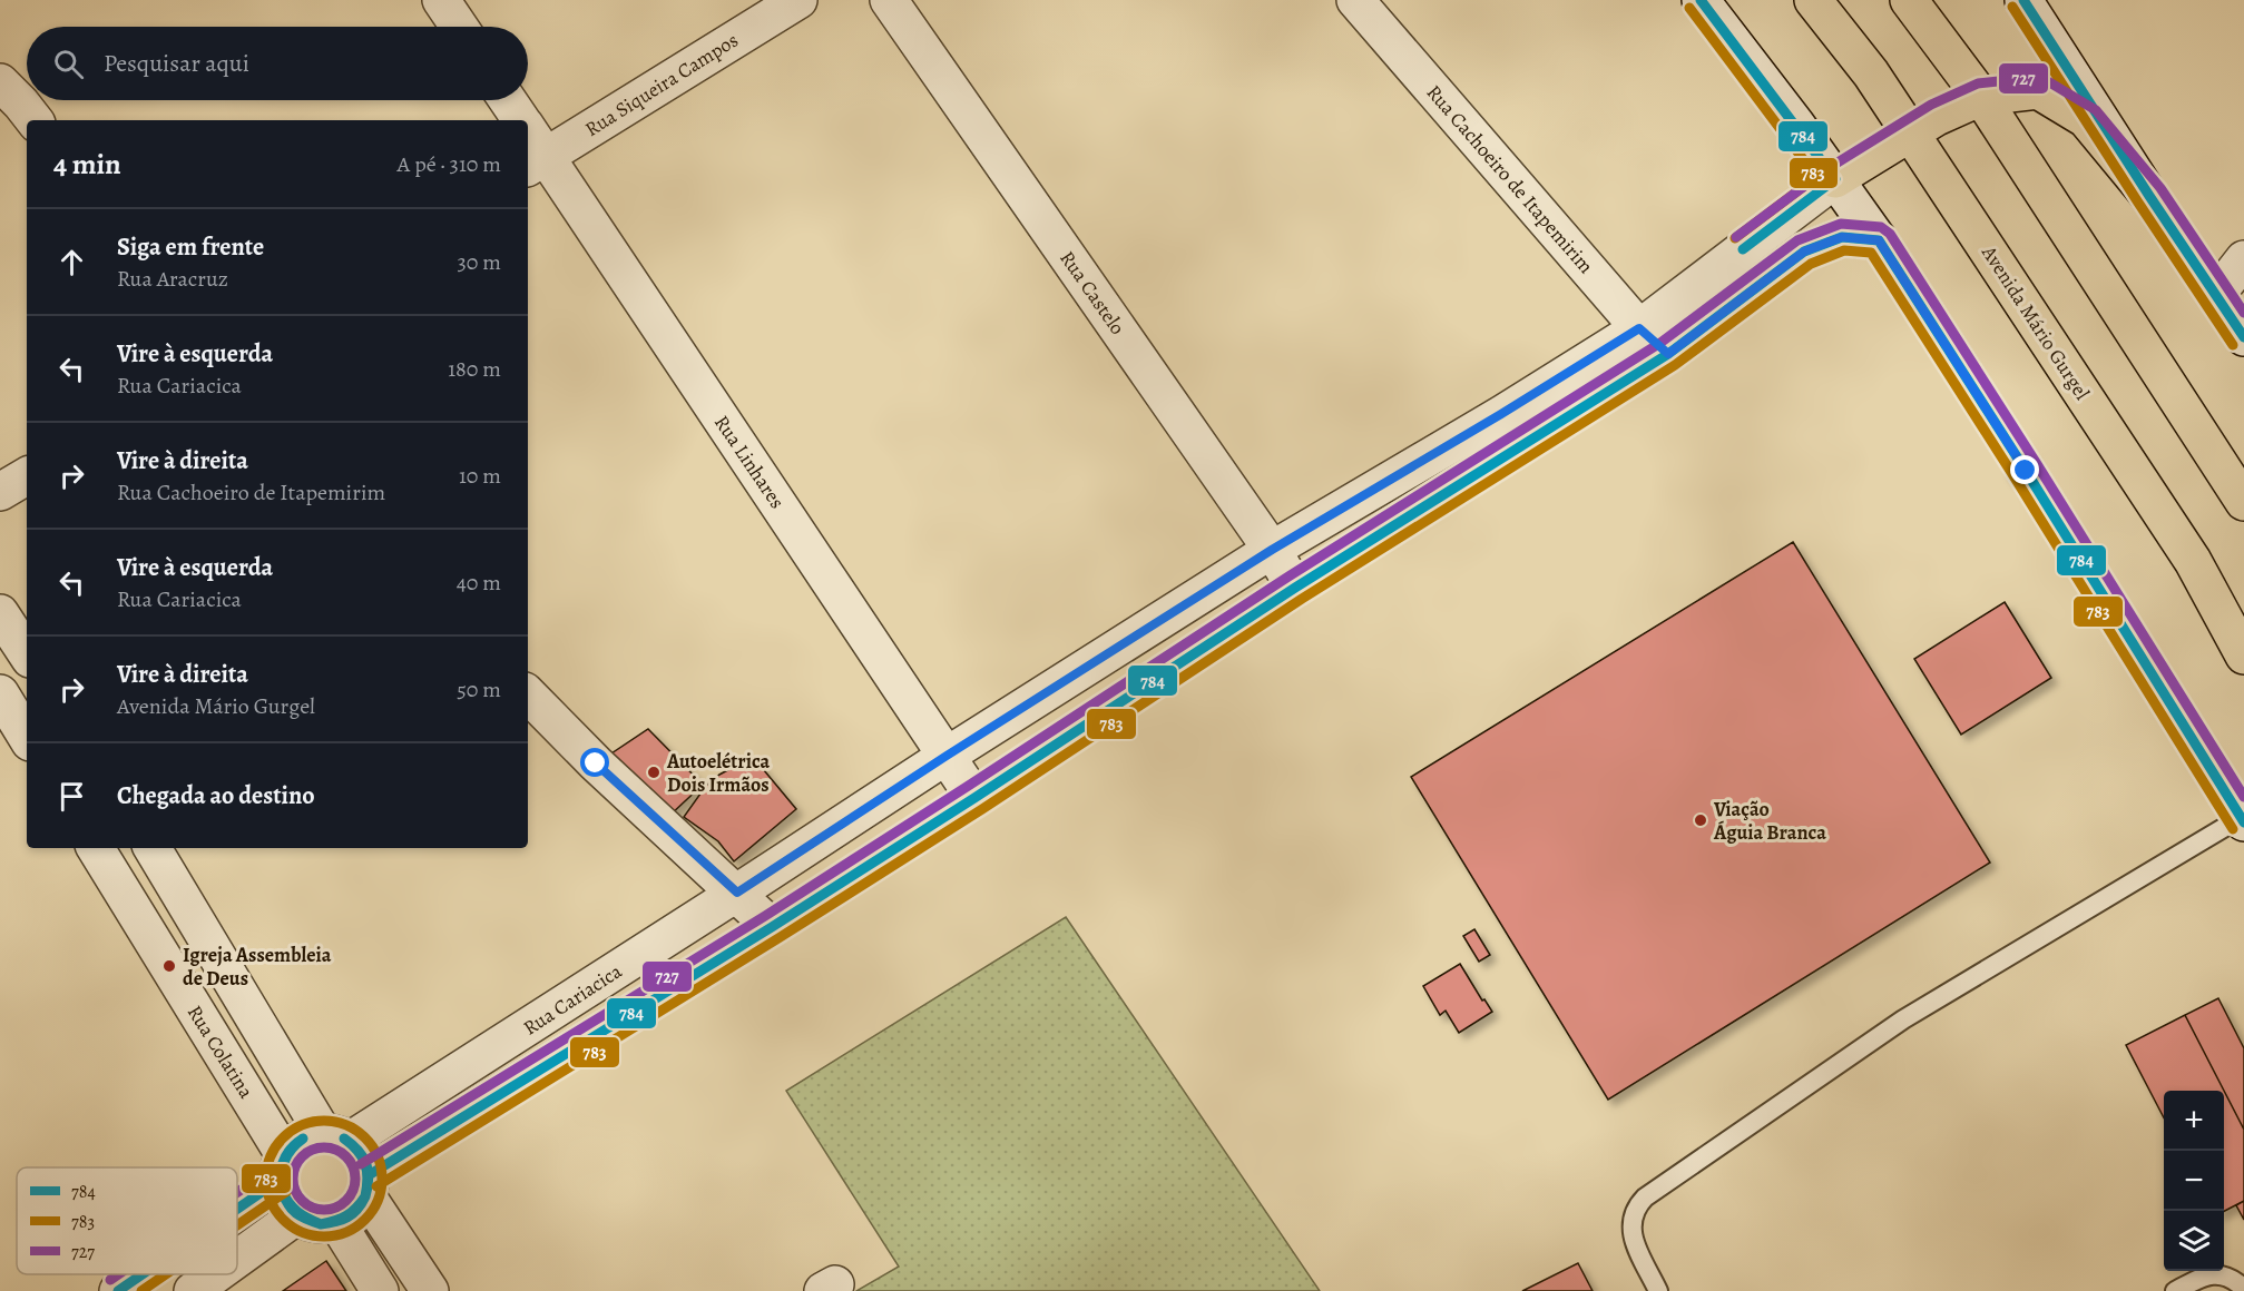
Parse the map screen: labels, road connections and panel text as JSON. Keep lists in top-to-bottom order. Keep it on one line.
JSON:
{"streets":{"main road":["Avenida Mário Gurgel"],"street":["Rua Siqueira Campos","Rua Cachoeiro de Itapemirim","Rua Castelo","Rua Linhares","Rua Cariacica","Rua Colatina"]},"crossings":[["Rua Siqueira Campos","Rua Linhares"],["Rua Cachoeiro de Itapemirim","Rua Cariacica"],["Rua Castelo","Rua Cariacica"],["Rua Linhares","Rua Cariacica"],["Rua Cariacica","Rua Colatina"]],"places":["Autoelétrica Dois Irmãos","Viação Águia Branca","Igreja Assembleia de Deus"],"lines":["transit line 784","transit line 783","transit line 727"],"legend":["784","783","727"],"page":{"search":"Pesquisar aqui","heading":["4 min","A pé · 310 m"],"list":[["Siga em frente","Rua Aracruz","30 m"],["Vire à esquerda","Rua Cariacica","180 m"],["Vire à direita","Rua Cachoeiro de Itapemirim","10 m"],["Vire à esquerda","Rua Cariacica","40 m"],["Vire à direita","Avenida Mário Gurgel","50 m"],"Chegada ao destino"],"map_buttons":["+","−"]}}
